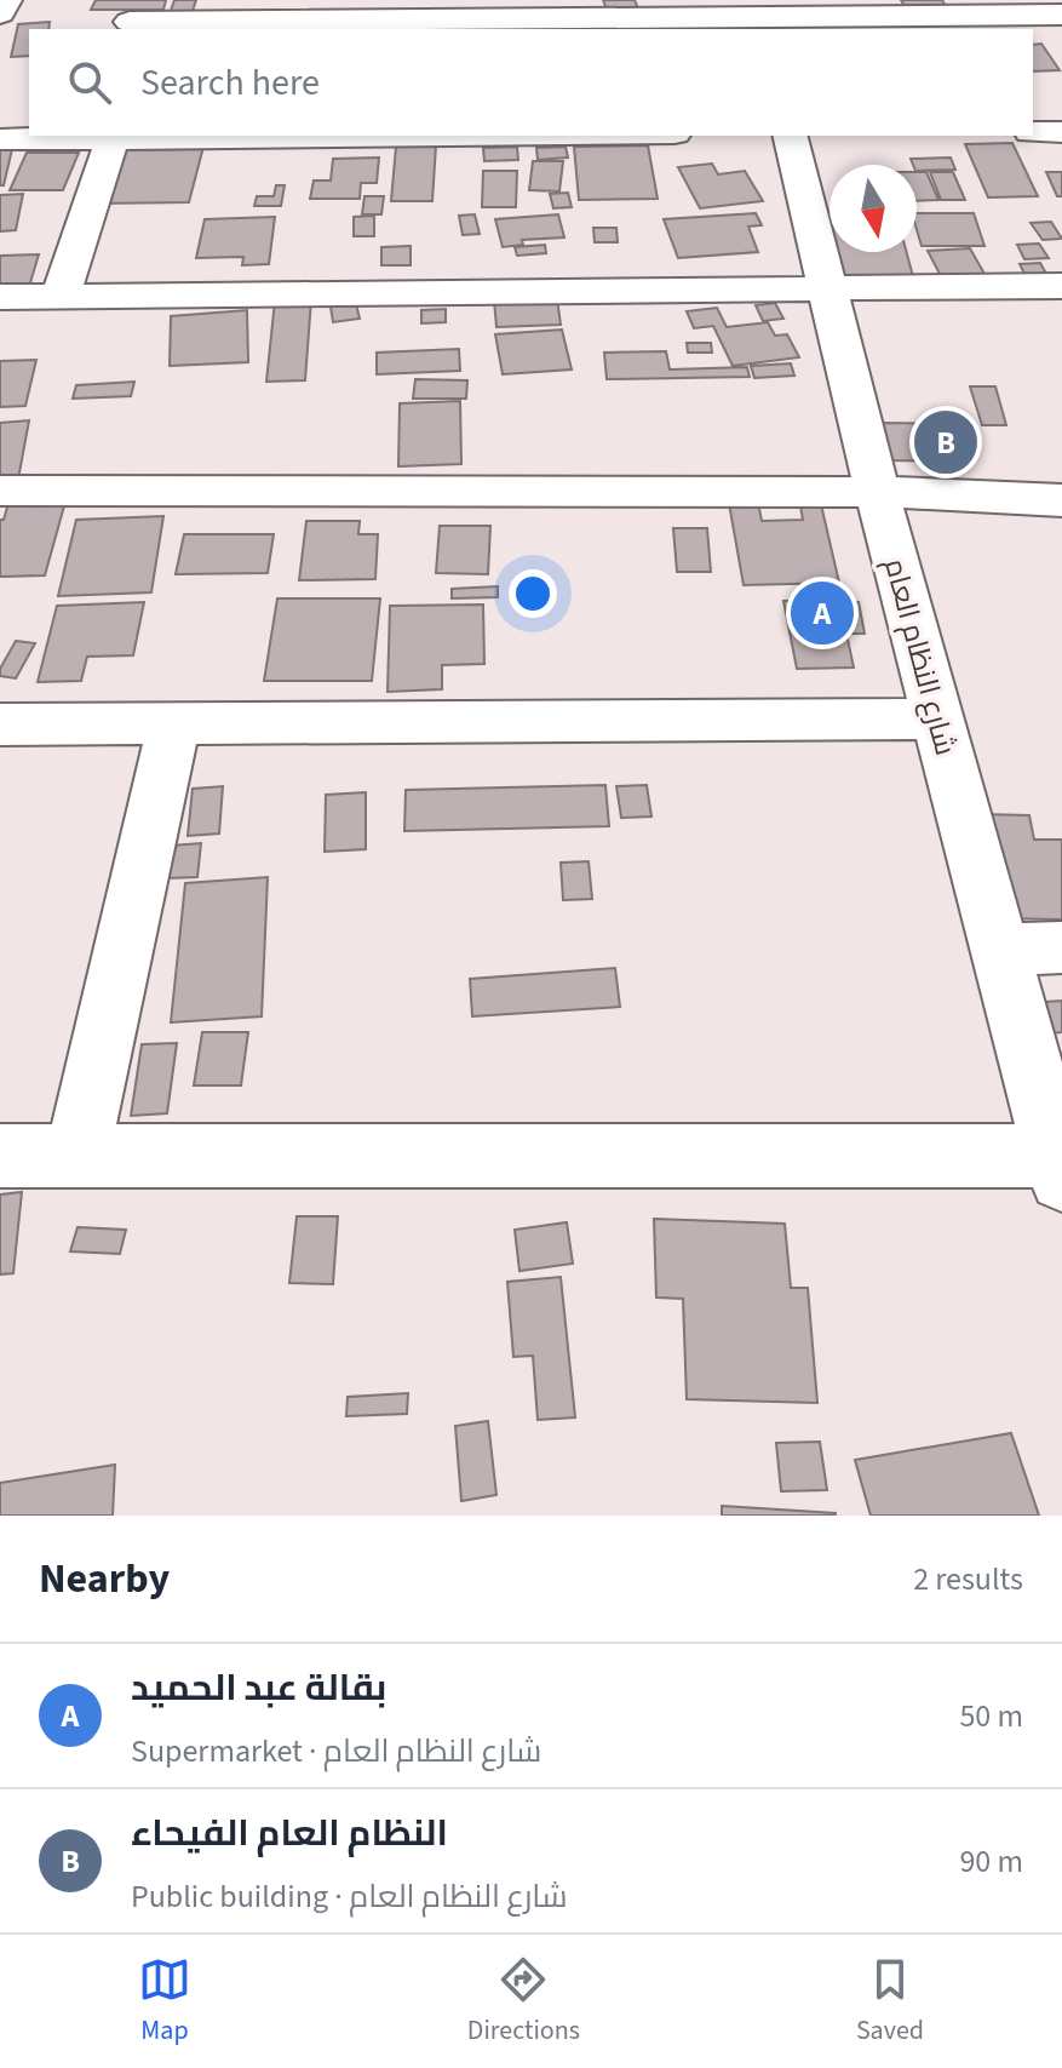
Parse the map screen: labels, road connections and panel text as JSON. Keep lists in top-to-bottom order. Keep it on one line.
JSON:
{"streets":{"street":["شارع النظام العام"]},"north":"bottom","page":{"search":"Search here","pins":["B","A"],"heading":["Nearby","2 results"],"list":[{"mark":"A","name":"بقالة عبد الحميد","note":"Supermarket · شارع النظام العام","value":"50 m"},{"mark":"B","name":"النظام العام الفيحاء","note":"Public building · شارع النظام العام","value":"90 m"}],"nav":["Map","Directions","Saved"]}}
